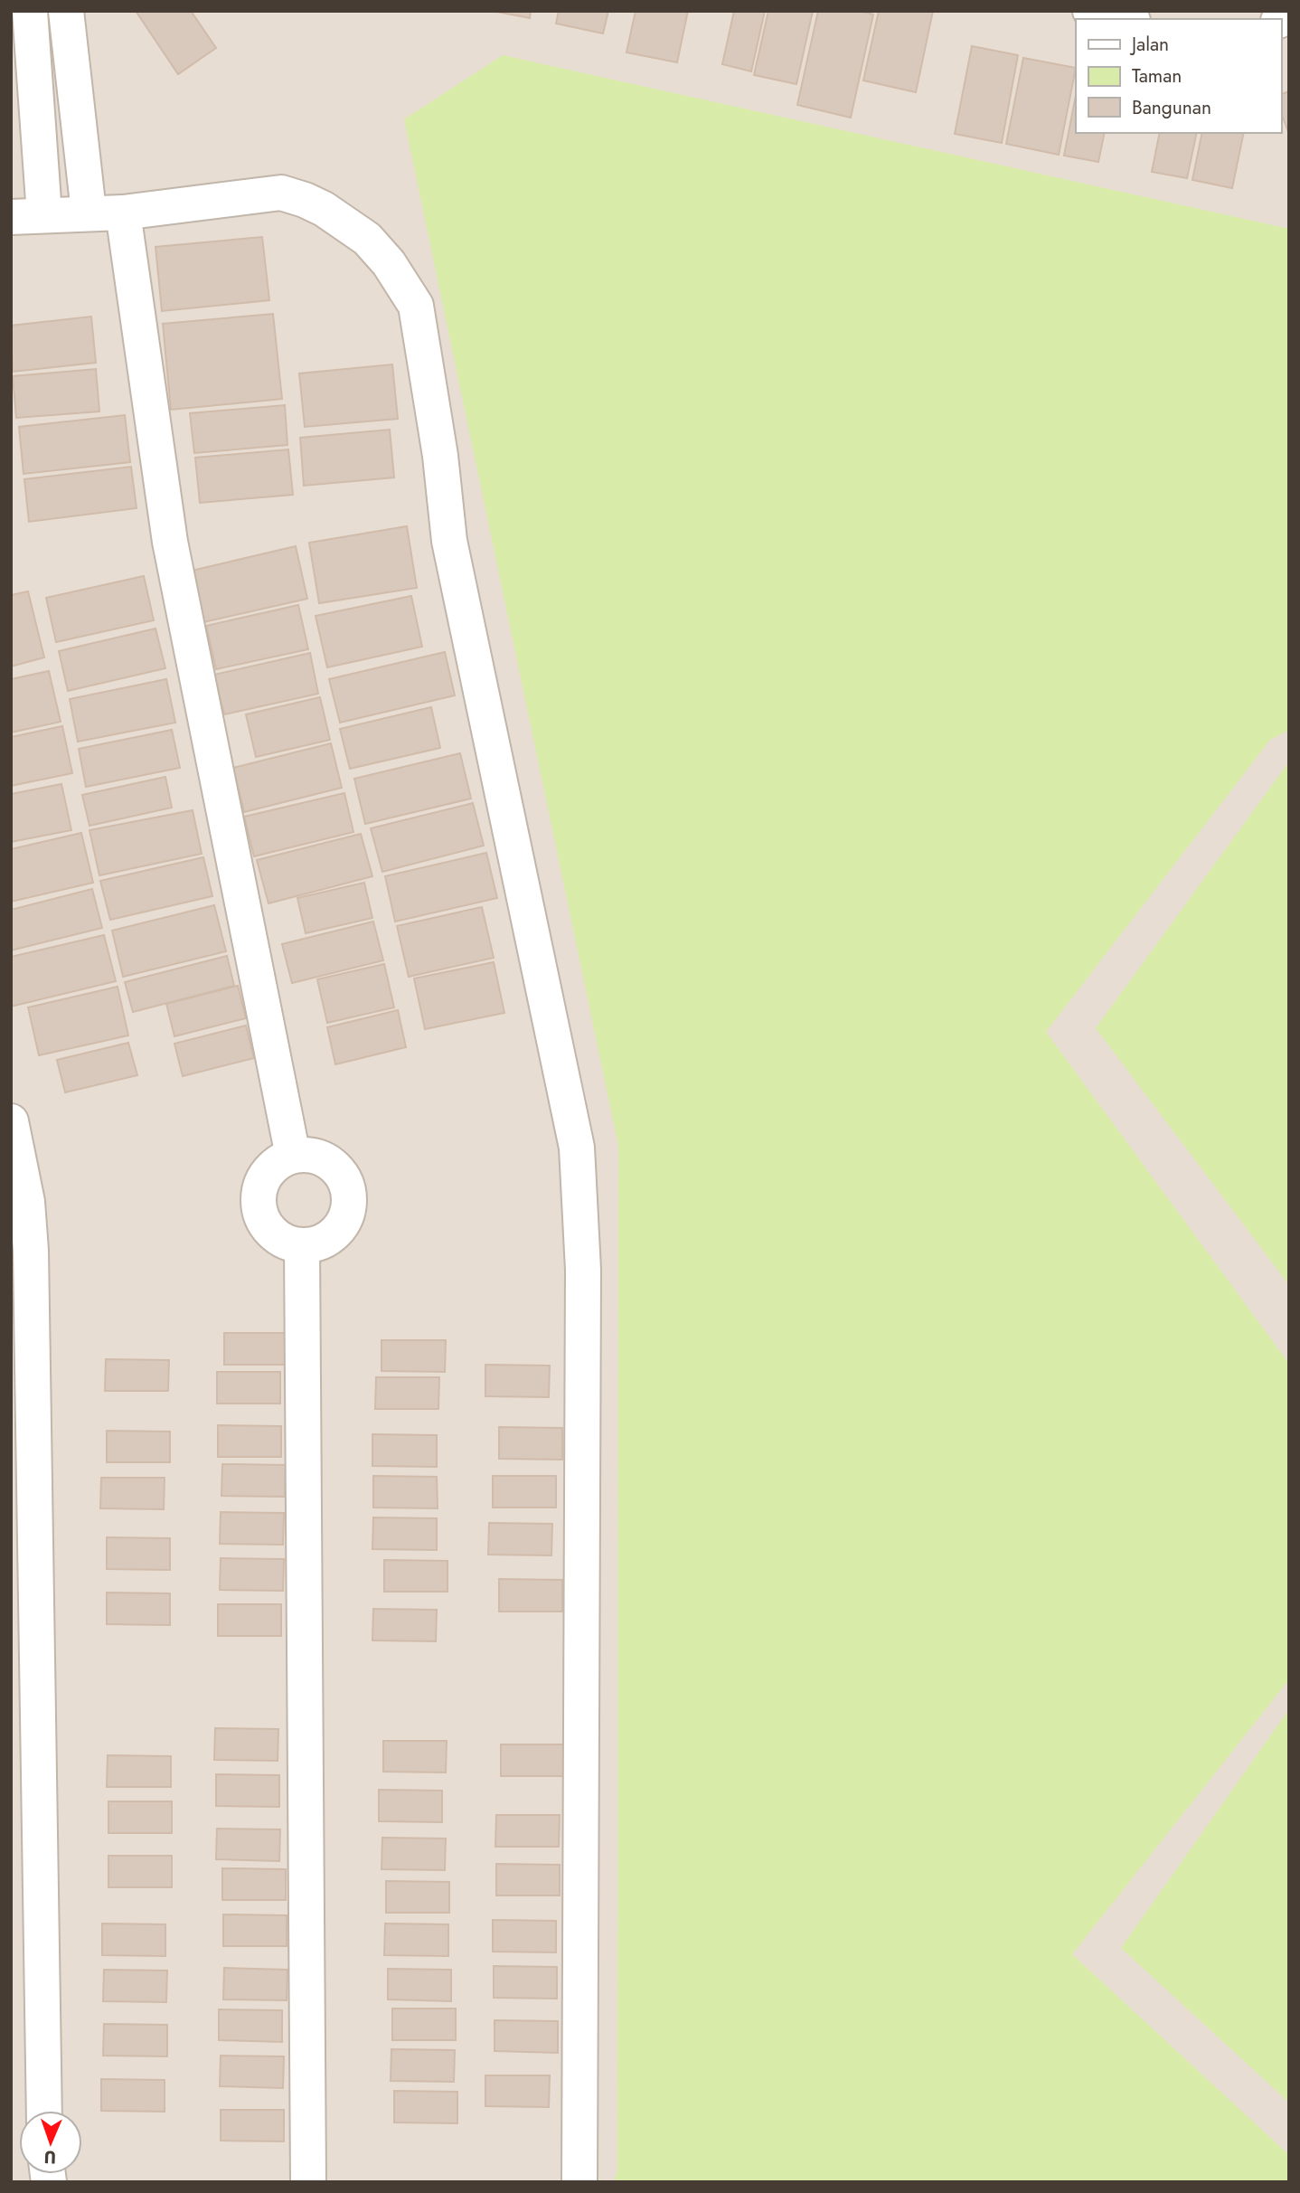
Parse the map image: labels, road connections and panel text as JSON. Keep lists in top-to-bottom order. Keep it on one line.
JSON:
{"legend":["Jalan","Taman","Bangunan"],"north":"bottom"}
